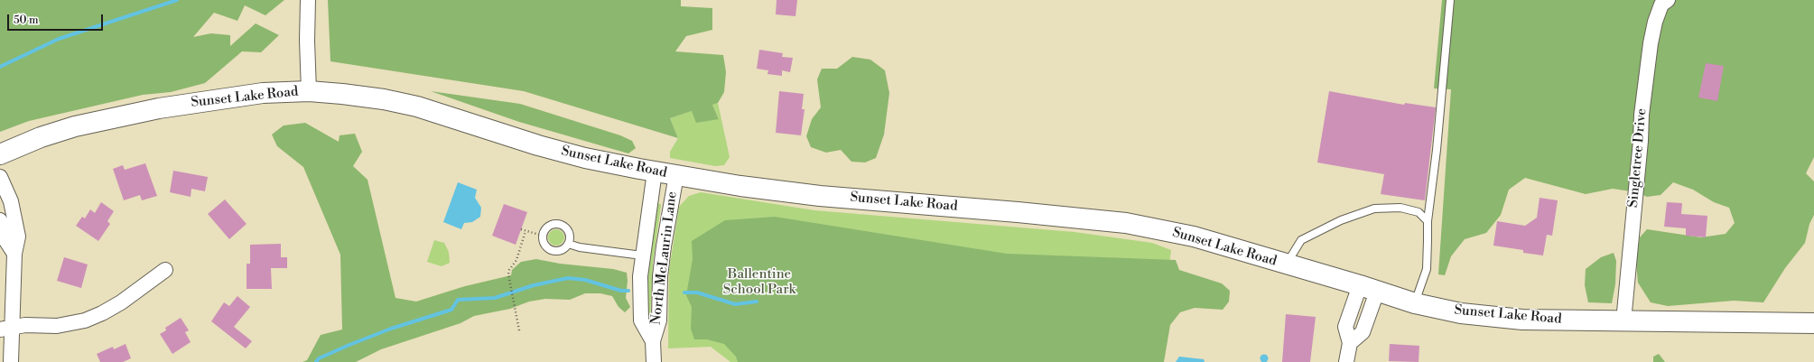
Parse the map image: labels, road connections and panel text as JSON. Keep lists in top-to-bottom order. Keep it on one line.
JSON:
{"streets":{"main road":["Sunset Lake Road"],"street":["Singletree Drive","North McLaurin Lane"]},"crossings":[["Sunset Lake Road","Singletree Drive"],["Sunset Lake Road","North McLaurin Lane"]],"parks":["Ballentine School Park"],"scale_bar":"50 m"}
